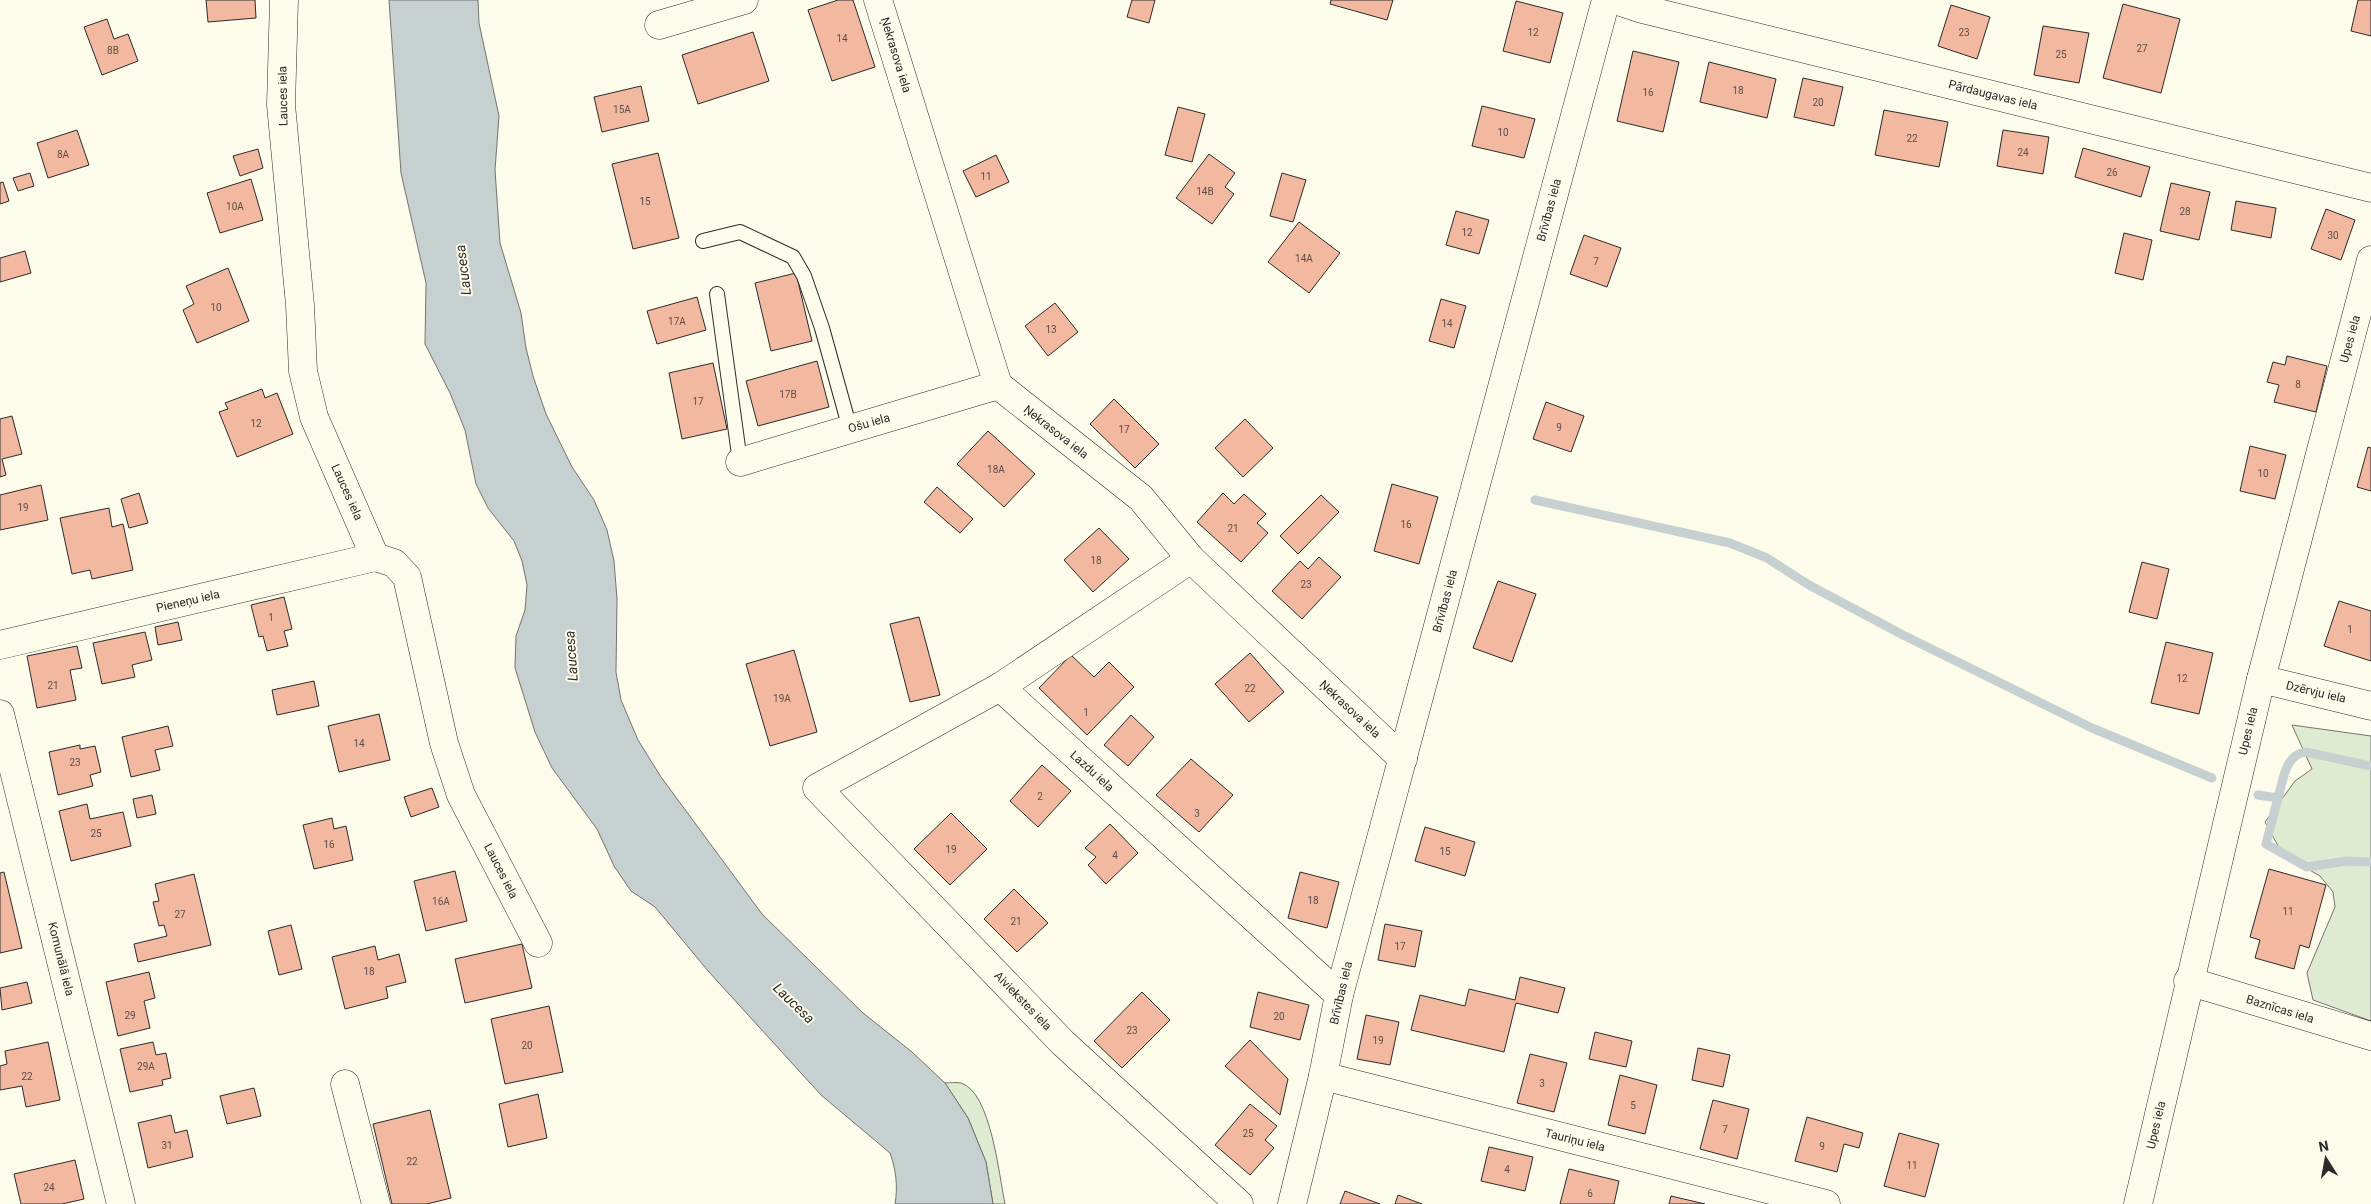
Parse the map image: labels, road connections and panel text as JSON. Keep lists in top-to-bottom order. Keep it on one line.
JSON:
{"streets":{"street":["Ņekrasova iela","Pārdaugavas iela","Lauces iela","Brīvības iela","Upes iela","Ošu iela","Pieneņu iela","Dzērvju iela","Lazdu iela","Komunālā iela","Aiviekstes iela","Baznīcas iela","Tauriņu iela"]},"crossings":[["Ņekrasova iela","Brīvības iela"],["Ņekrasova iela","Ošu iela"],["Lauces iela","Pieneņu iela"],["Brīvības iela","Lazdu iela"],["Brīvības iela","Tauriņu iela"],["Upes iela","Dzērvju iela"],["Upes iela","Baznīcas iela"],["Lazdu iela","Aiviekstes iela"]],"water":["Laucesa"],"house_numbers":["12","23","14","27","8B","25","18","16","20","15A","10","22","24","8A","26","11","14B","15","10A","28","12","30","14A","7","10","17A","14","13","8","17B","17","12","9","17","18A","10","19","16","21","18","23","1","1","12","21","22","19A","1","14","23","2","3","25","16","19","15","4","18","16A","11","27","21","17","18","29","20","23","19","20","29A","22","3","5","7","25","31","9","22","11","4","24","6"],"north":"top"}
